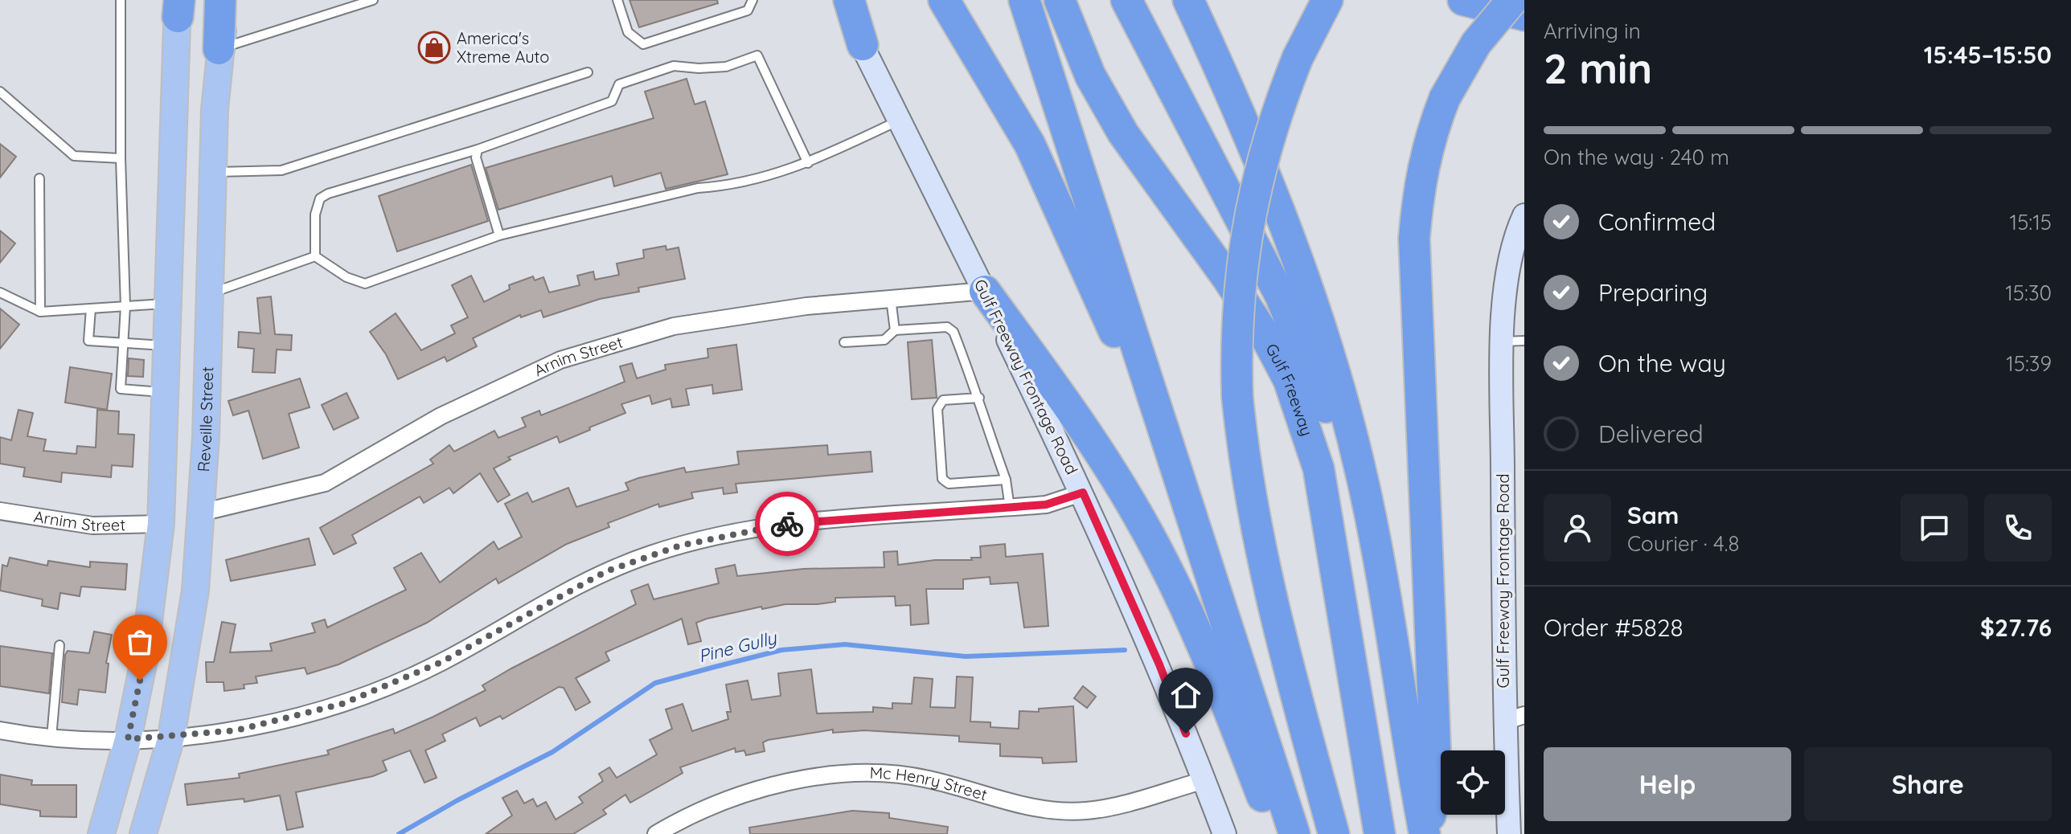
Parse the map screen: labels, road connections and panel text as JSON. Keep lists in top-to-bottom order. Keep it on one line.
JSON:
{"streets":{"highway":["Gulf Freeway"],"main road":["Gulf Freeway Frontage Road","Reveille Street"],"street":["Arnim Street","Mc Henry Street"]},"crossings":[["Arnim Street","Gulf Freeway Frontage Road"],["Arnim Street","Reveille Street"],["Gulf Freeway Frontage Road","Mc Henry Street"]],"water":["Pine Gully"],"places":{"shop":["America's Xtreme Auto"]},"page":{"heading":["2 min","Arriving in","15:45–15:50"],"panel":["Sam","Courier · 4.8","Order #5828","$27.76"],"bar":"On the way · 240 m","list":[["Confirmed","15:15"],["Preparing","15:30"],["On the way","15:39"],"Delivered"],"buttons":["Help","Share"]}}
